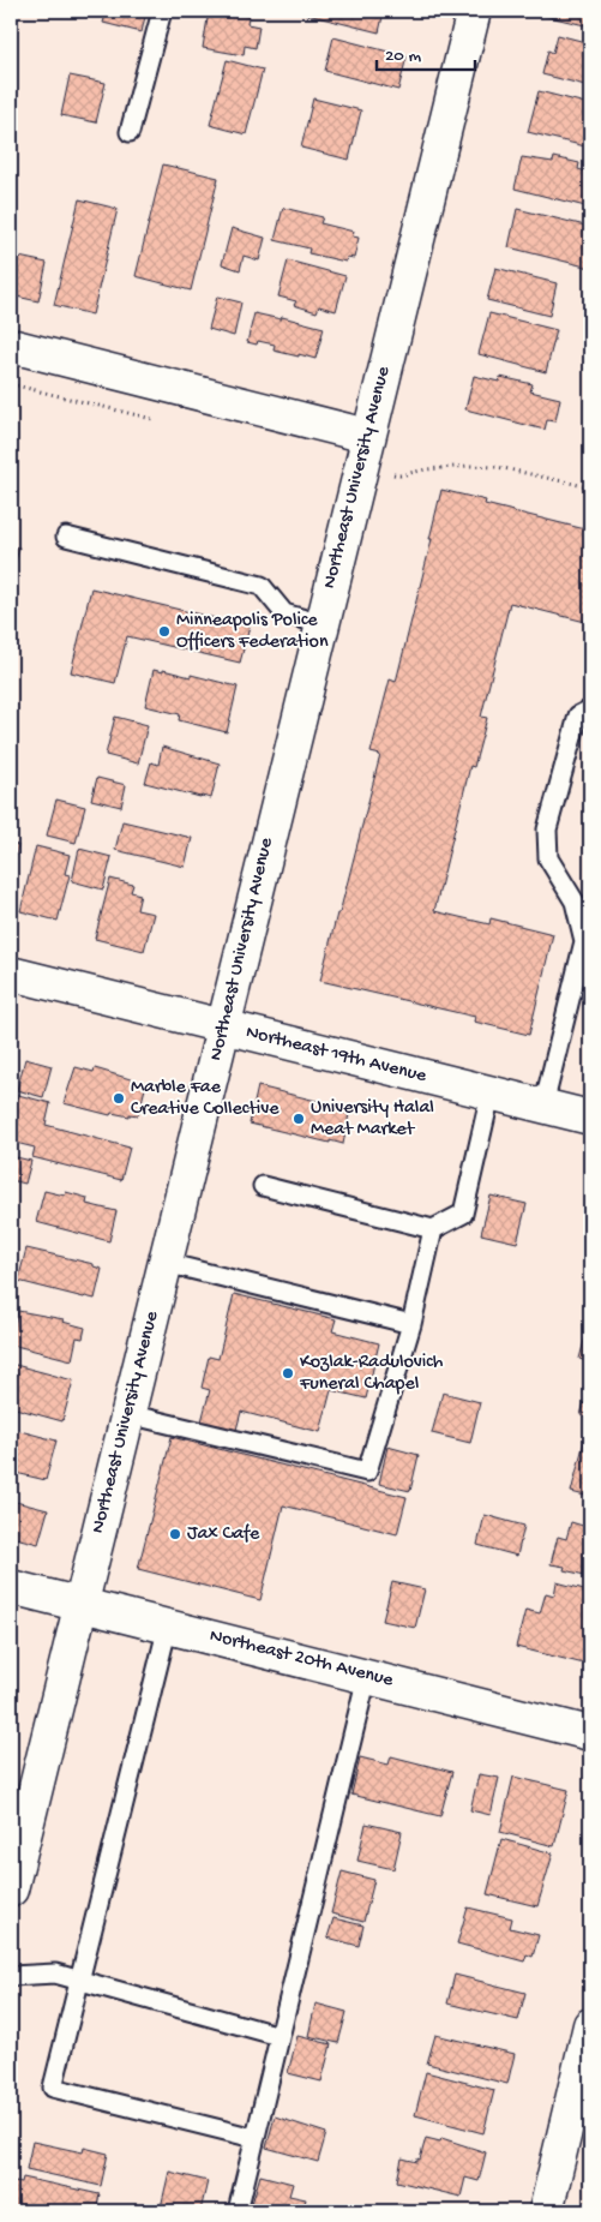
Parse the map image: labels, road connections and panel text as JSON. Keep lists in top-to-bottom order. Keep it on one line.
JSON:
{"streets":{"main road":["Northeast University Avenue","Northeast 19th Avenue","Northeast 20th Avenue"]},"crossings":[["Northeast University Avenue","Northeast 19th Avenue"],["Northeast University Avenue","Northeast 20th Avenue"]],"places":["Minneapolis Police Officers Federation","Marble Fae Creative Collective","University Halal Meat Market","Kozlak-Radulovich Funeral Chapel","Jax Cafe"],"scale_bar":"20 m"}
